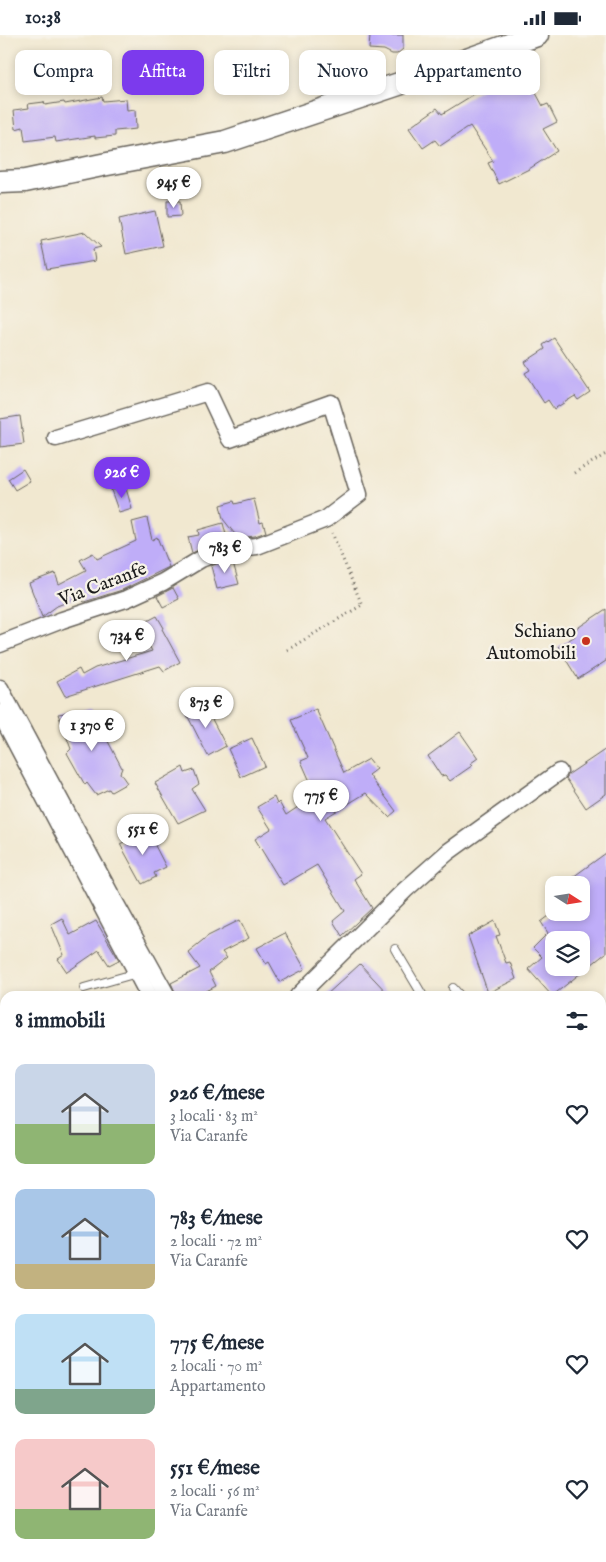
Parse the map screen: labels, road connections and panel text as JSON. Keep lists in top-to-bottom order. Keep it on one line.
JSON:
{"streets":{"street":["Via Caranfe"]},"places":["Schiano Automobili"],"north":"right","page":{"status":"10:38","chip":["Compra","Affitta","Filtri","Nuovo","Appartamento"],"price":["945 €","926 €","783 €","734 €","873 €","1 370 €","775 €","551 €"],"heading":"8 immobili","list":[{"name":"926 €/mese","note":"3 locali · 83 m² · Via Caranfe"},{"name":"783 €/mese","note":"2 locali · 72 m² · Via Caranfe"},{"name":"775 €/mese","note":"2 locali · 70 m² · Appartamento"},{"name":"551 €/mese","note":"2 locali · 56 m² · Via Caranfe"}]}}
